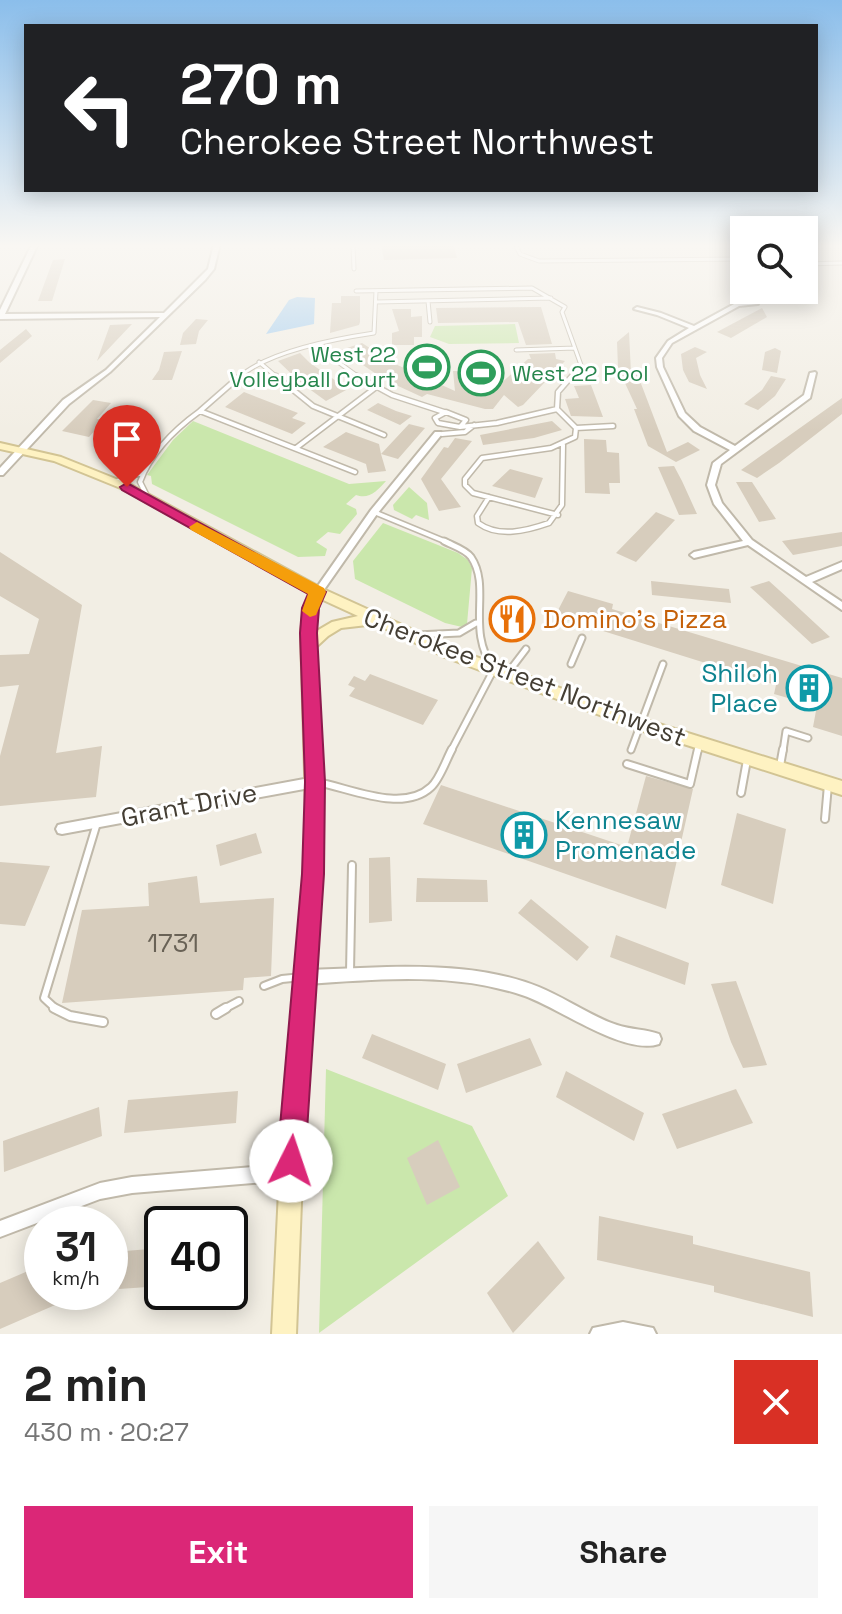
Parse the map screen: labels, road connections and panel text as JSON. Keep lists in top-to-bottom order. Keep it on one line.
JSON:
{"streets":{"main road":["Cherokee Street Northwest"],"street":["Grant Drive"]},"places":{"sports":["West 22 Volleyball Court","West 22 Pool"],"restaurant":["Domino's Pizza"],"building":["Shiloh Place","Kennesaw Promenade"]},"house_numbers":["1731"],"page":{"turn":["270 m","Cherokee Street Northwest"],"speed":"31 km/h","limit":"40","heading":["2 min","430 m · 20:27"],"buttons":["Exit","Share"]}}
